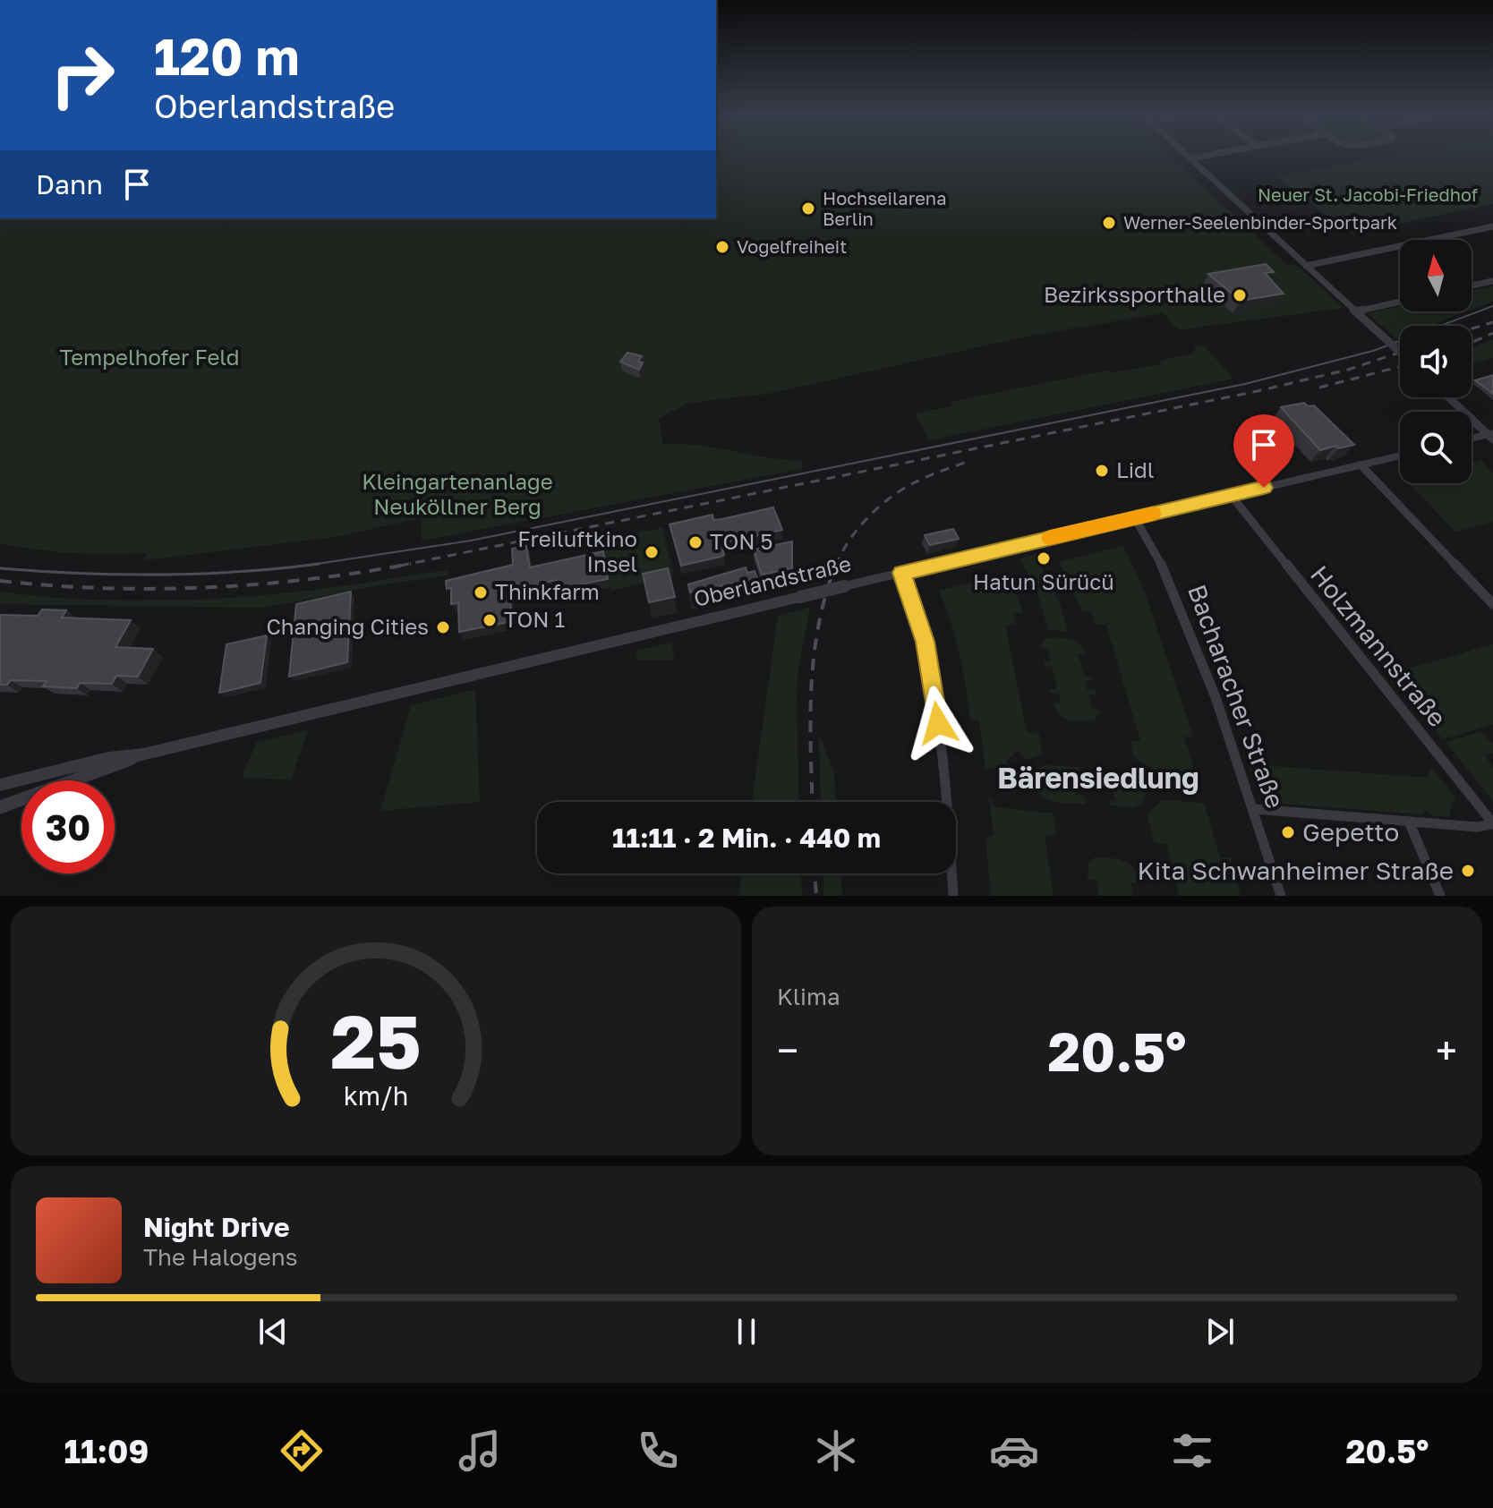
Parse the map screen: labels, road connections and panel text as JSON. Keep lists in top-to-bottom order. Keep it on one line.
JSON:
{"streets":{"street":["Oberlandstraße","Holzmannstraße","Bacharacher Straße"]},"crossings":[["Oberlandstraße","Holzmannstraße"],["Oberlandstraße","Bacharacher Straße"]],"districts":["Bärensiedlung"],"parks":["Neuer St. Jacobi-Friedhof","Tempelhofer Feld","Kleingartenanlage Neuköllner Berg"],"places":["Hochseilarena Berlin","Werner-Seelenbinder-Sportpark","Vogelfreiheit","Bezirkssporthalle","Lidl","TON 5","Freiluftkino Insel","Hatun Sürücü","Thinkfarm","TON 1","Changing Cities","Gepetto","Kita Schwanheimer Straße"],"north":"top","page":{"turn":["120 m","Oberlandstraße"],"then":"Dann","limit":"30","trip":"11:11 · 2 Min. · 440 m","tile":"Klima","heat":["−","20.5°","+"],"song":["Night Drive","The Halogens"],"tabs":["11:09","20.5°"],"gauge":["25","km/h"]}}
